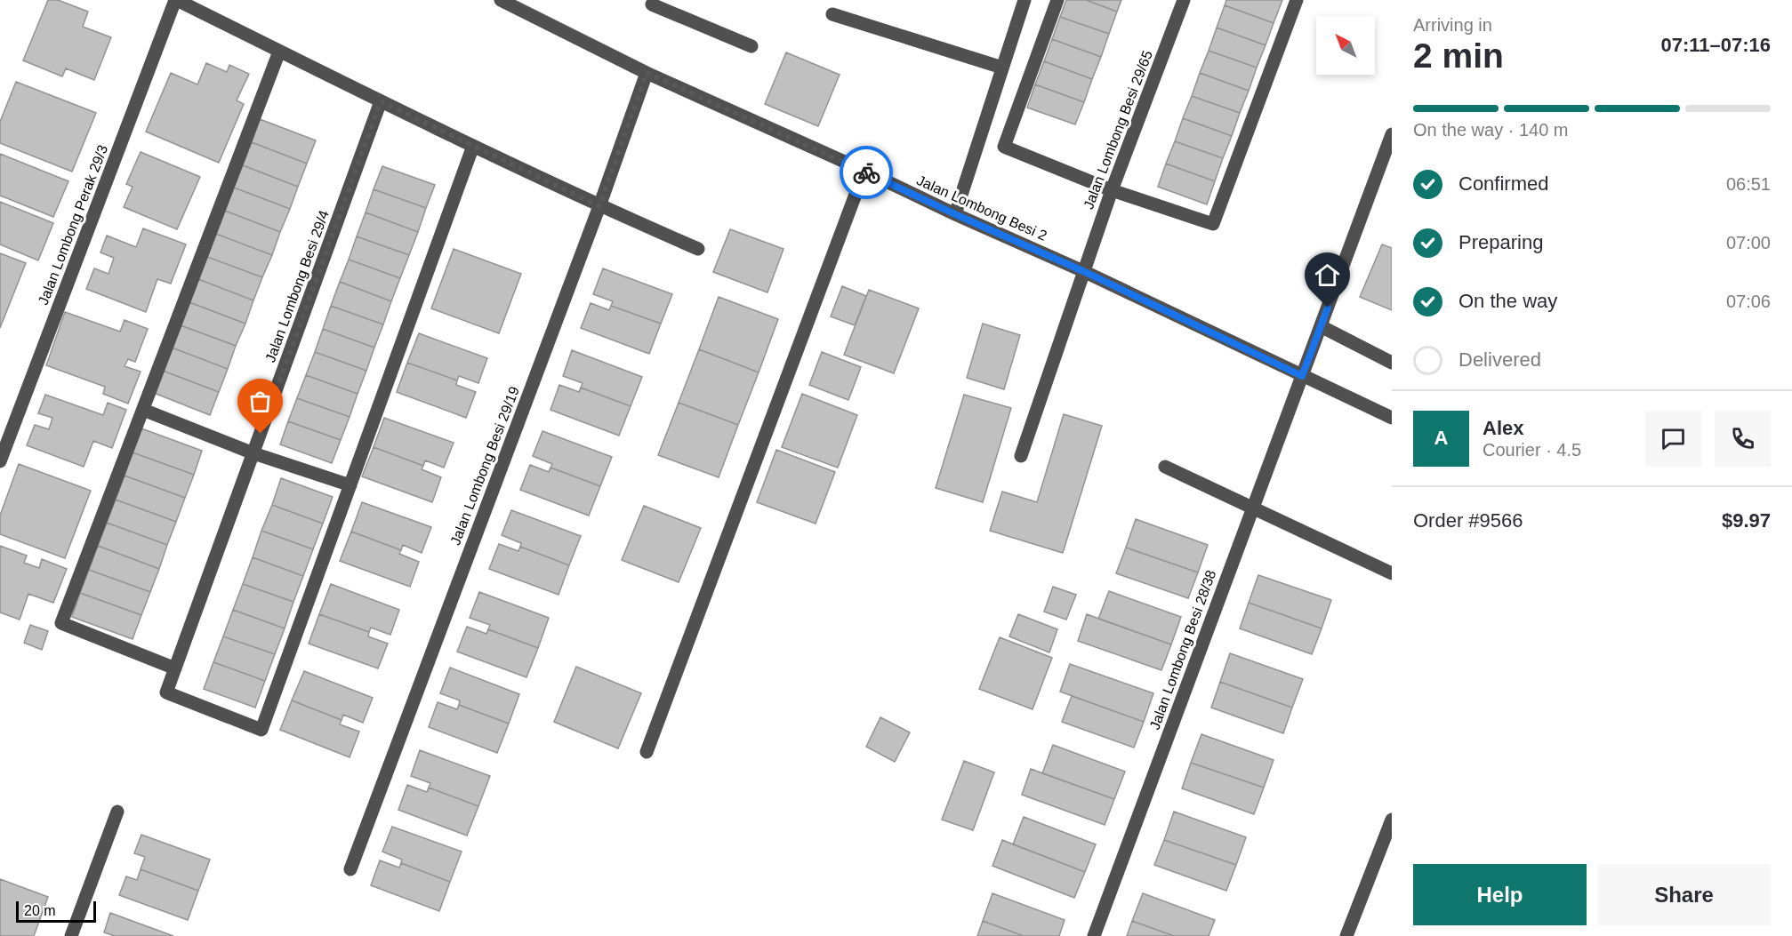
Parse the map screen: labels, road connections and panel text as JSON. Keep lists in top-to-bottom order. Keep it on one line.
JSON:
{"streets":{"street":["Jalan Lombong Besi 29/65","Jalan Lombong Besi 2","Jalan Lombong Perak 29/3","Jalan Lombong Besi 29/4","Jalan Lombong Besi 29/19","Jalan Lombong Besi 28/38"]},"crossings":[["Jalan Lombong Besi 29/65","Jalan Lombong Besi 2"],["Jalan Lombong Besi 2","Jalan Lombong Besi 29/19"],["Jalan Lombong Besi 2","Jalan Lombong Besi 28/38"]],"scale_bar":"20 m","north":"top left","page":{"heading":["2 min","Arriving in","07:11–07:16"],"panel":["Alex","Courier · 4.5","Order #9566","$9.97"],"bar":"On the way · 140 m","list":[["Confirmed","06:51"],["Preparing","07:00"],["On the way","07:06"],"Delivered"],"round":"A","buttons":["Help","Share"],"scale":"20 m"}}
